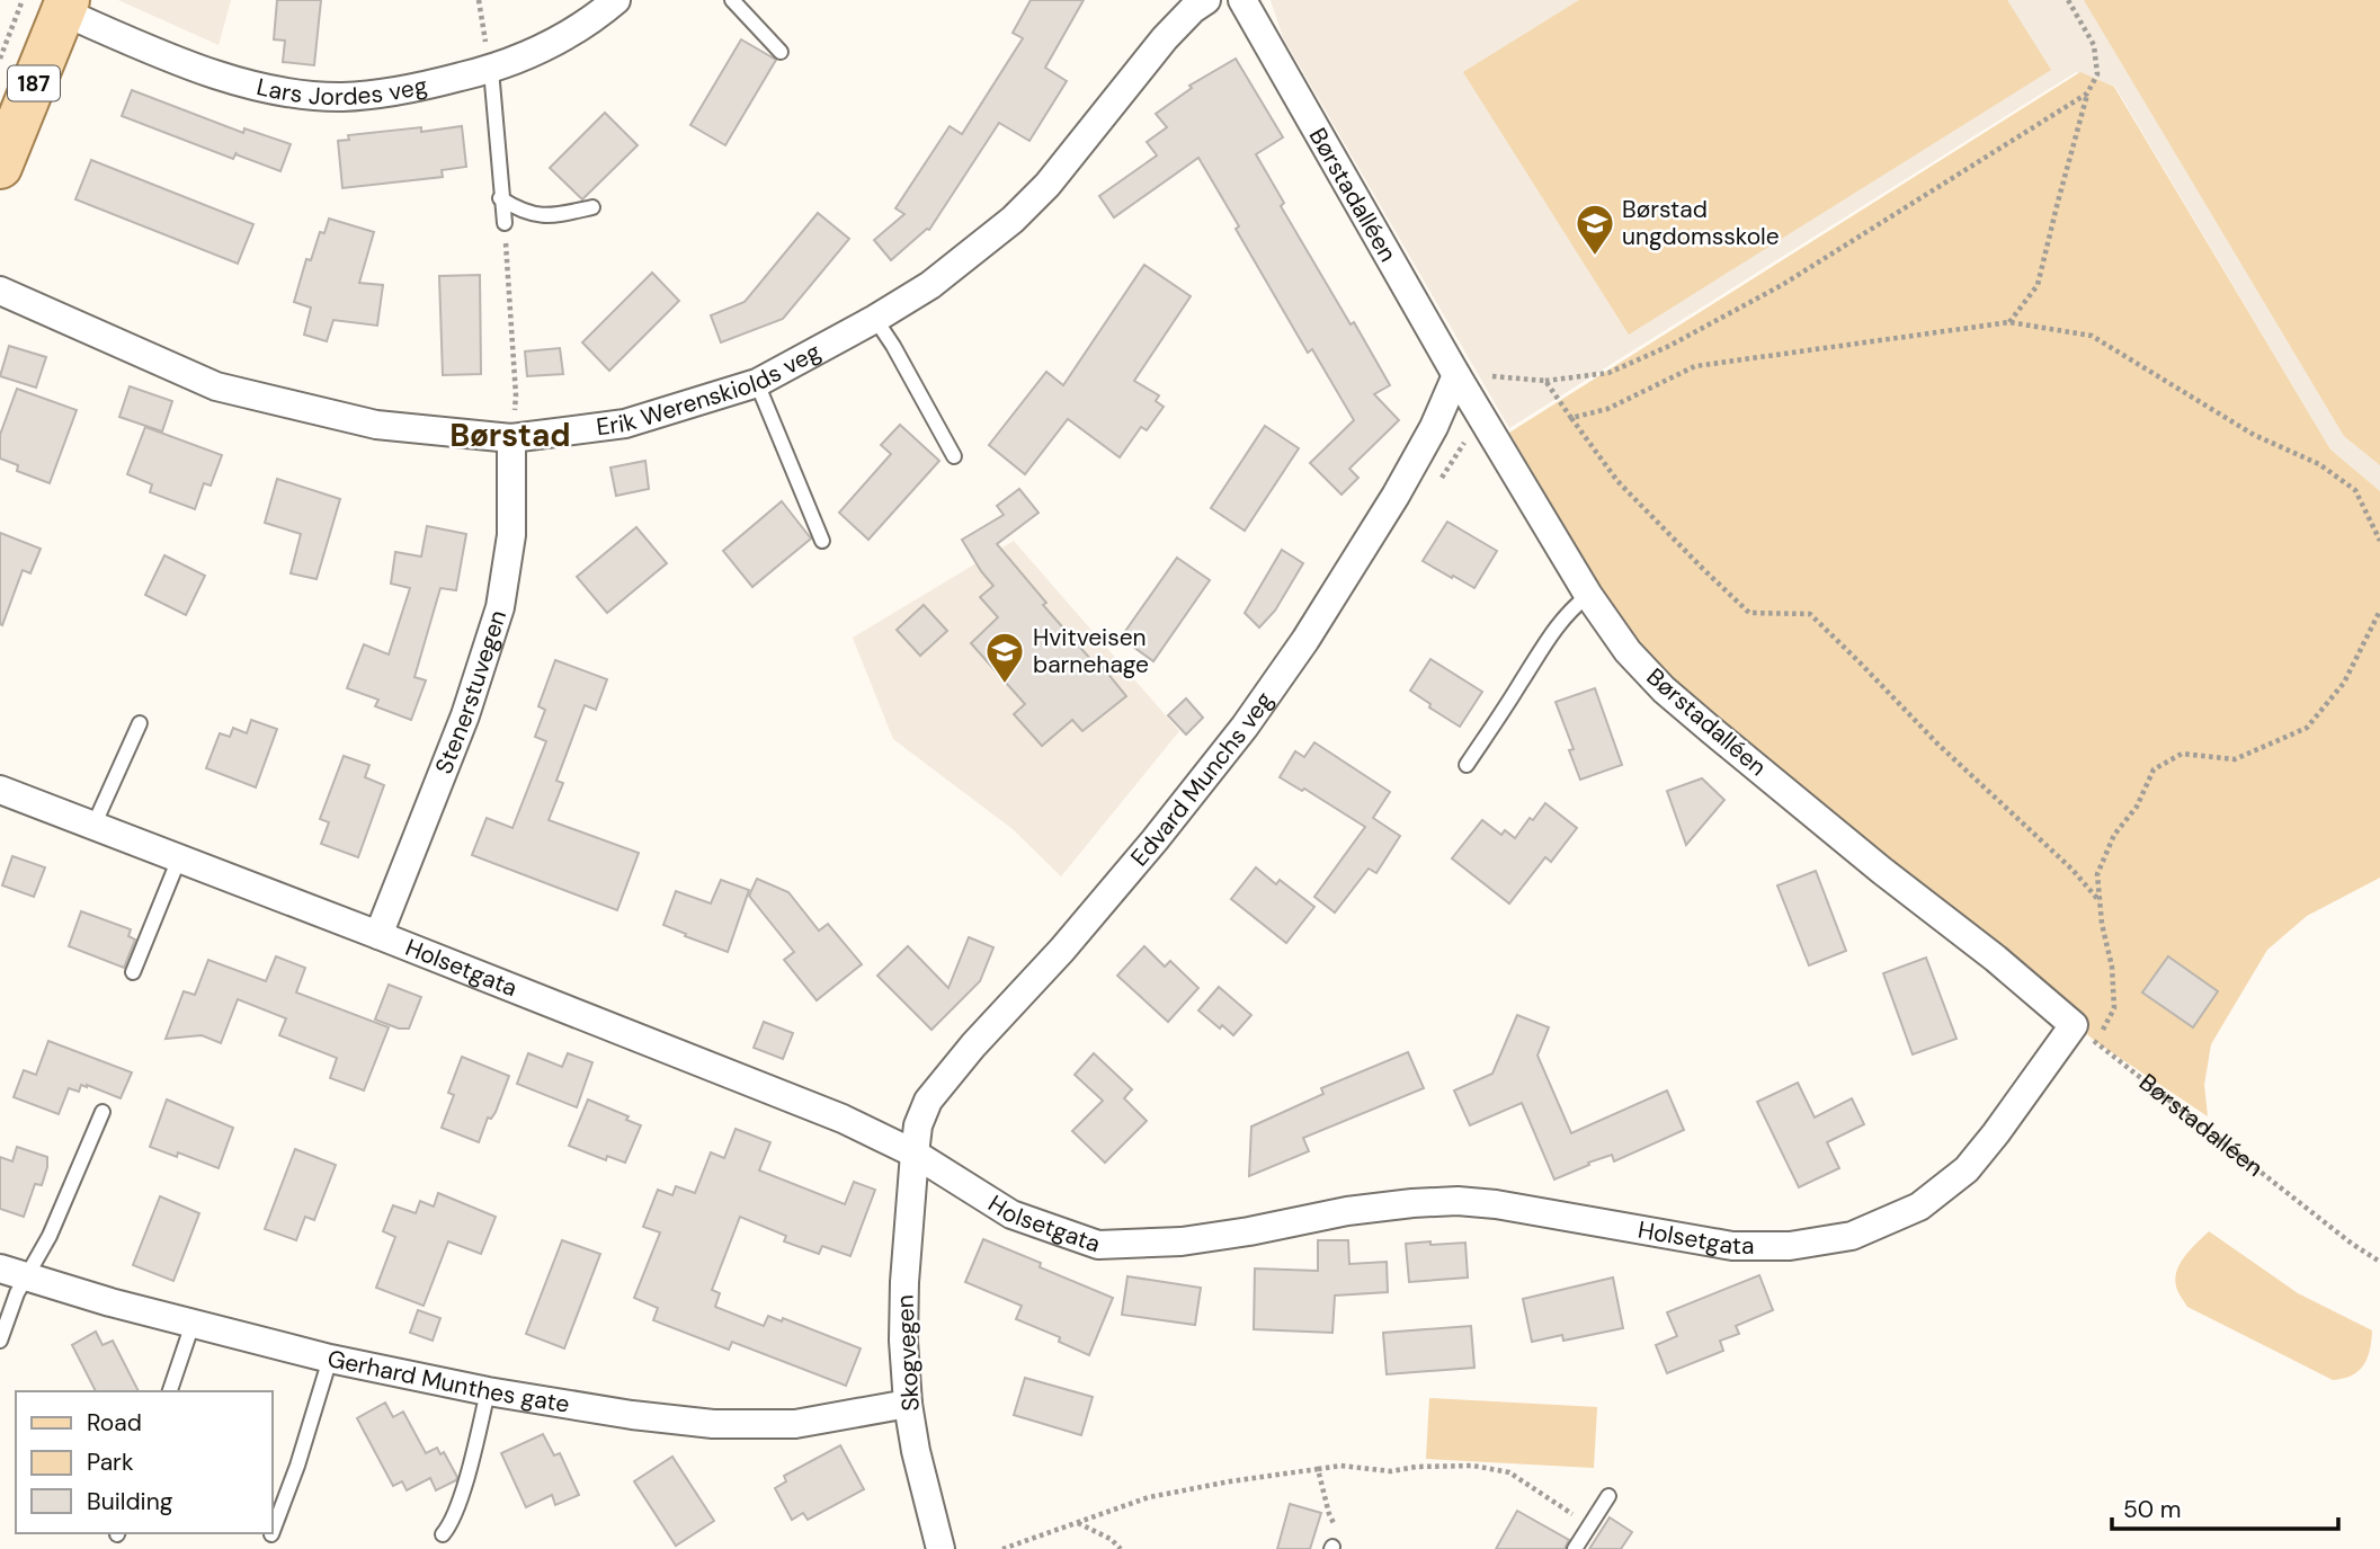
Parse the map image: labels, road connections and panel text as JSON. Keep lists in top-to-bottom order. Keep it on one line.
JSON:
{"streets":{"main road":["187"],"street":["Lars Jordes veg","Børstadalléen","Erik Werenskiolds veg","Stenerstuvegen","Edvard Munchs veg","Holsetgata","Skogvegen","Gerhard Munthes gate"]},"crossings":[["Lars Jordes veg","187"],["Børstadalléen","Edvard Munchs veg"],["Børstadalléen","Holsetgata"],["Erik Werenskiolds veg","Stenerstuvegen"],["Stenerstuvegen","Holsetgata"],["Edvard Munchs veg","Holsetgata"],["Edvard Munchs veg","Skogvegen"],["Holsetgata","Skogvegen"],["Skogvegen","Gerhard Munthes gate"]],"districts":["Børstad"],"places":{"school or university":["Børstad ungdomsskole","Hvitveisen barnehage"]},"legend":["Road","Park","Building"],"scale_bar":"50 m"}
